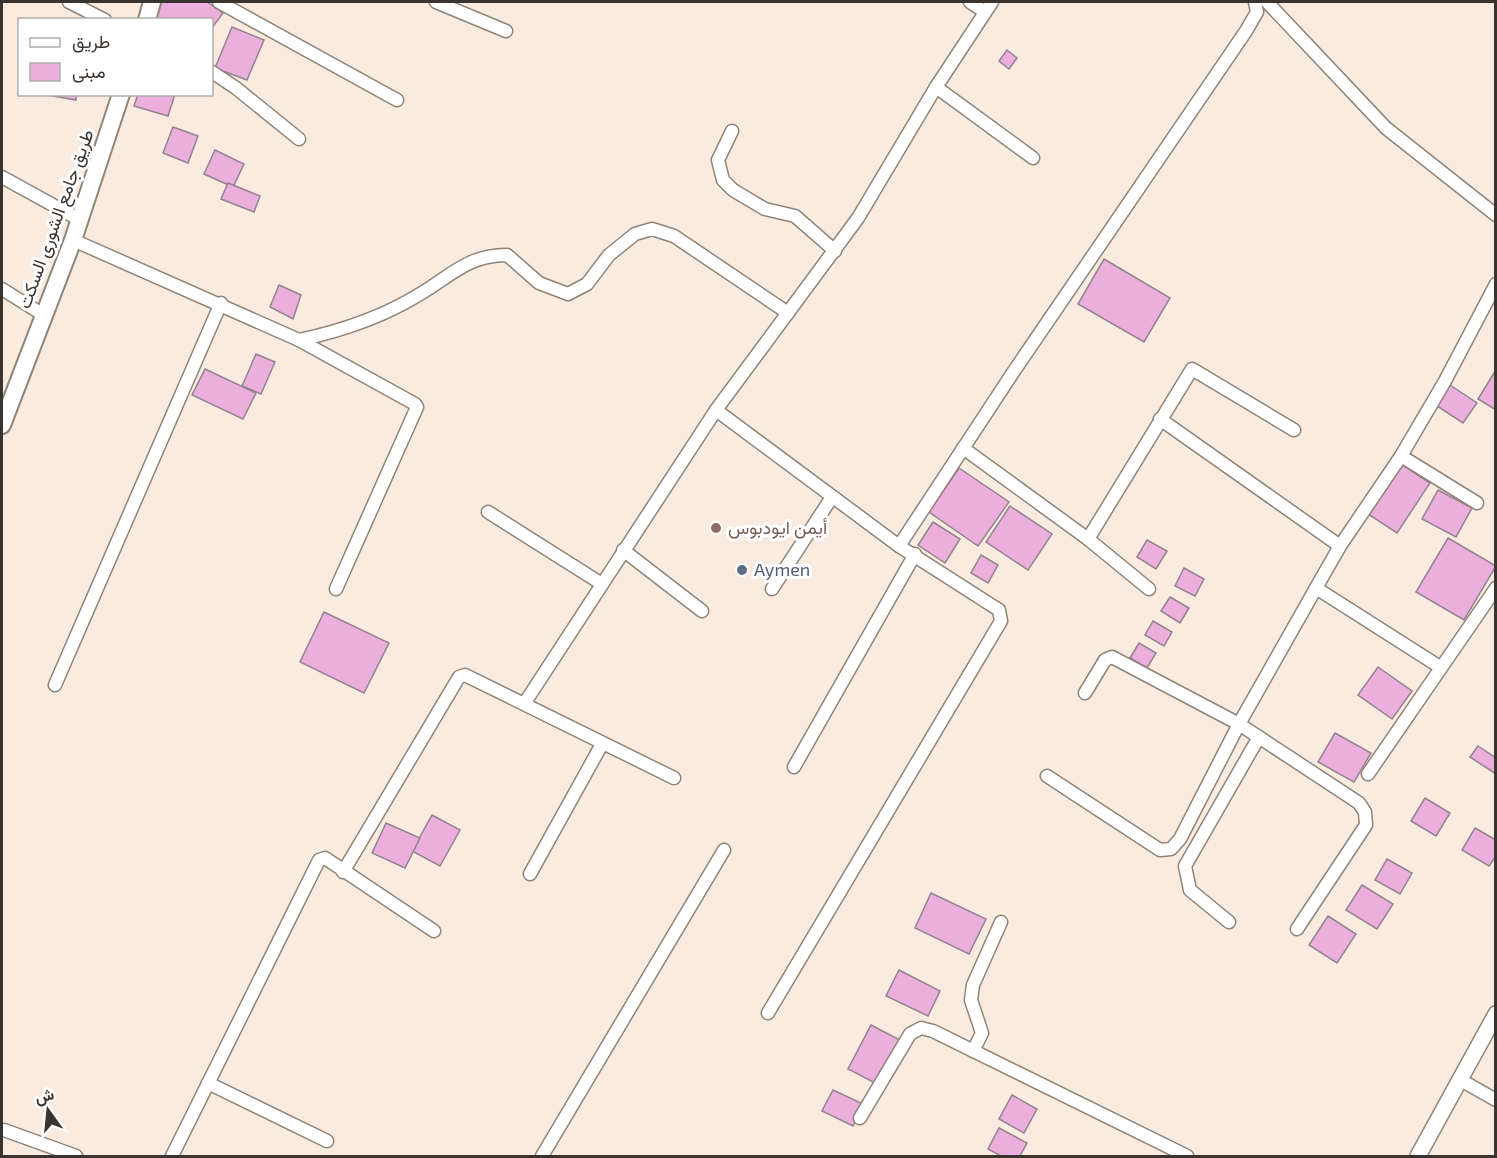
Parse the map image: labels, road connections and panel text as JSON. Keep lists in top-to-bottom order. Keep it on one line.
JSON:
{"streets":{"main road":["طريق جامع الشورى السكت"]},"places":["أيمن ايودبوس","Aymen"],"legend":["طريق","مبنى"],"north":"top"}
